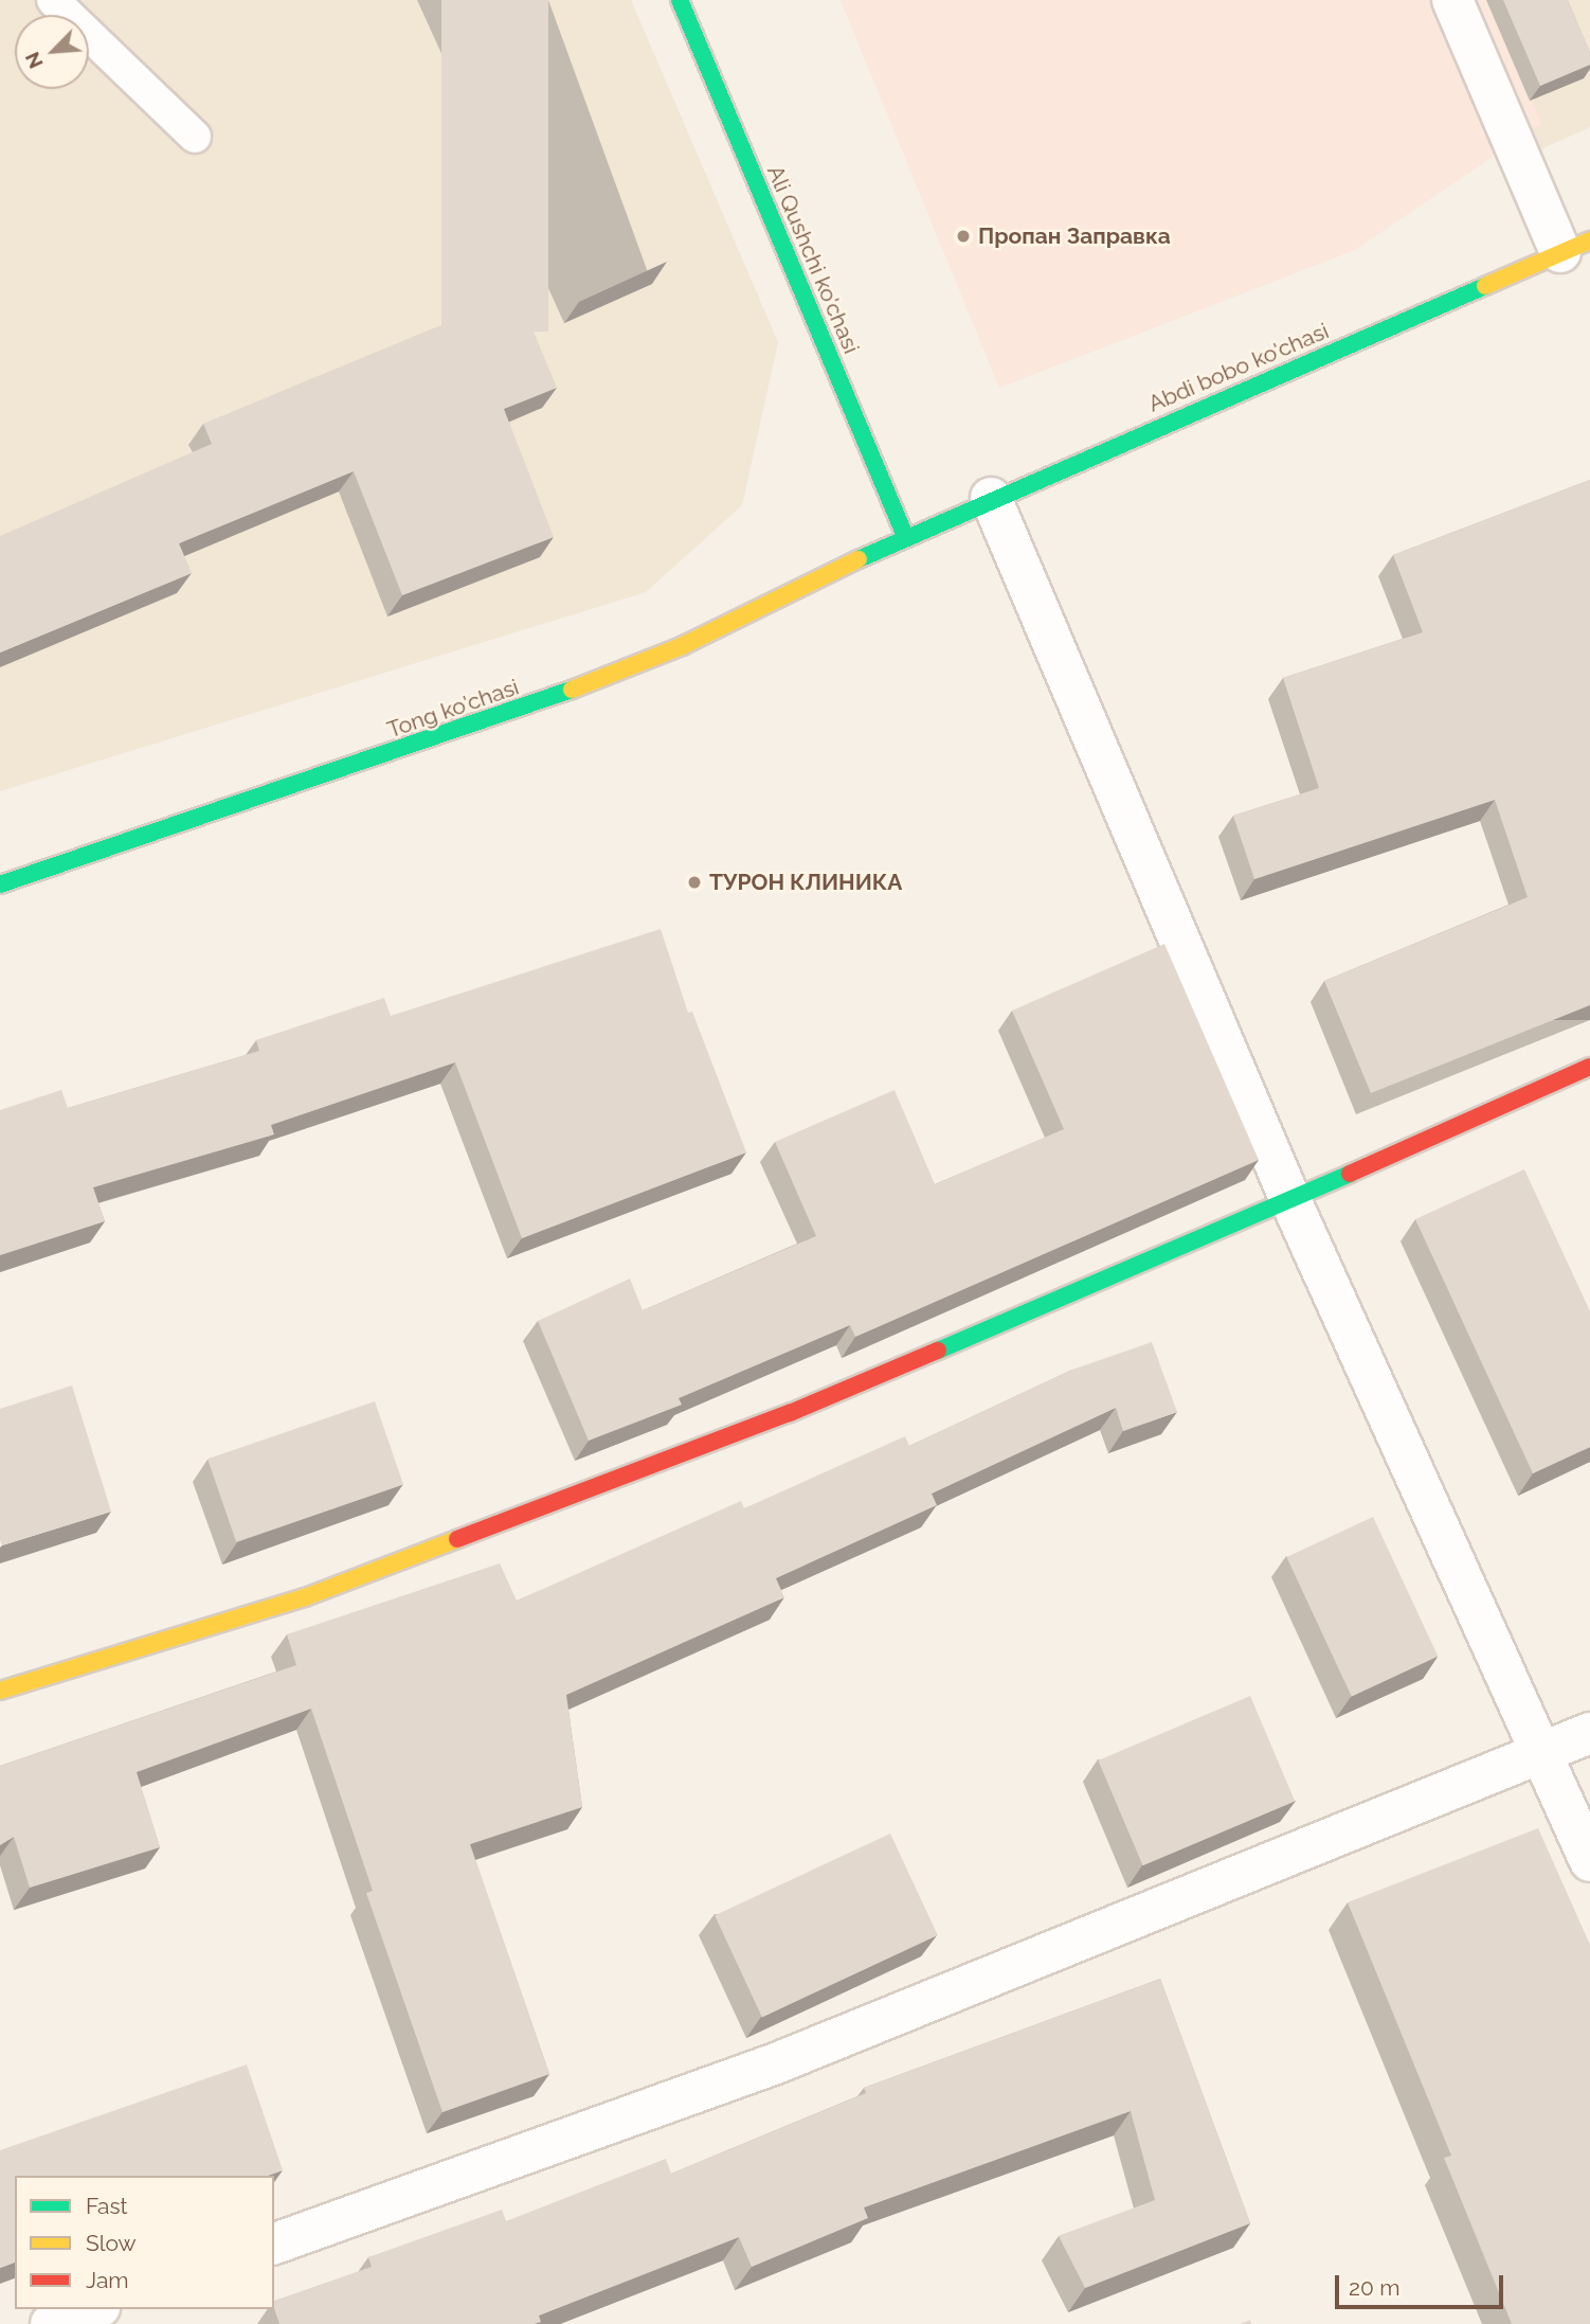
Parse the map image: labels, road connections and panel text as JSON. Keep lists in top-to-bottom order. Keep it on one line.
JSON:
{"streets":{"main road":["Ali Qushchi ko'chasi","Abdi bobo ko'chasi","Tong ko'chasi"]},"crossings":[["Ali Qushchi ko'chasi","Abdi bobo ko'chasi"],["Ali Qushchi ko'chasi","Tong ko'chasi"],["Abdi bobo ko'chasi","Tong ko'chasi"]],"places":["Пропан Заправка","ТУРОН КЛИНИКА"],"legend":["Fast","Slow","Jam"],"scale_bar":"20 m","north":"bottom left"}
